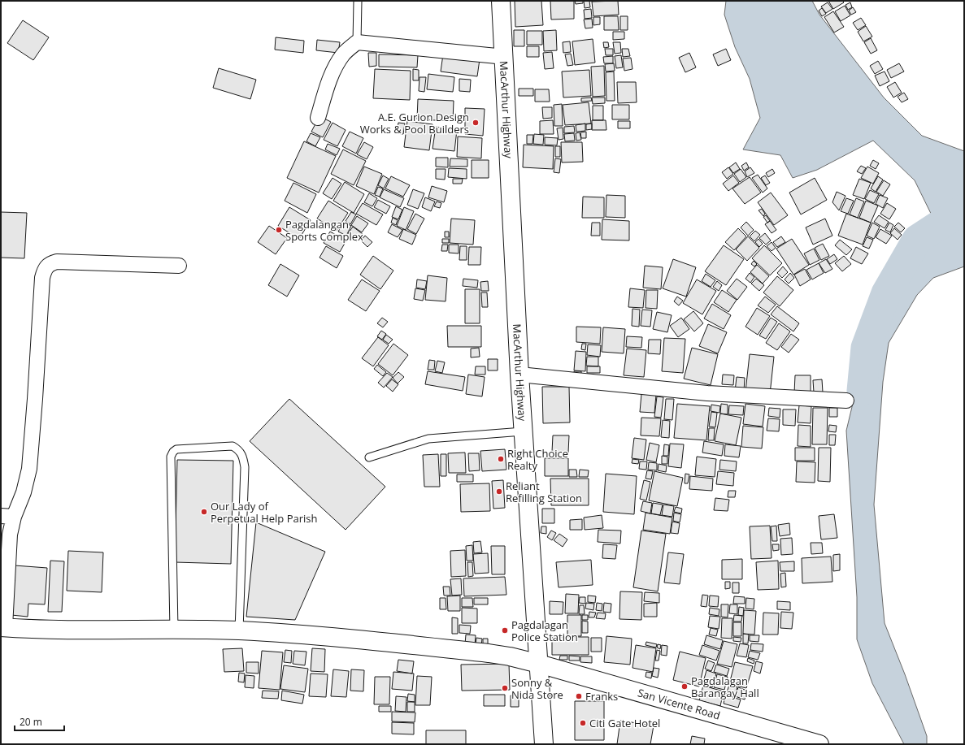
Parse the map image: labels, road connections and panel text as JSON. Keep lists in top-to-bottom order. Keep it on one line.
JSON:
{"streets":{"main road":["MacArthur Highway","San Vicente Road"]},"crossings":[["MacArthur Highway","San Vicente Road"]],"places":["A.E. Gurion Design Works & Pool Builders","Pagdalangan Sports Complex","Right Choice Realty","Reliant Refilling Station","Our Lady of Perpetual Help Parish","Pagdalagan Police Station","Pagdalagan Barangay Hall","Sonny & Nida Store","Franks","Citi Gate Hotel"],"scale_bar":"20 m"}
